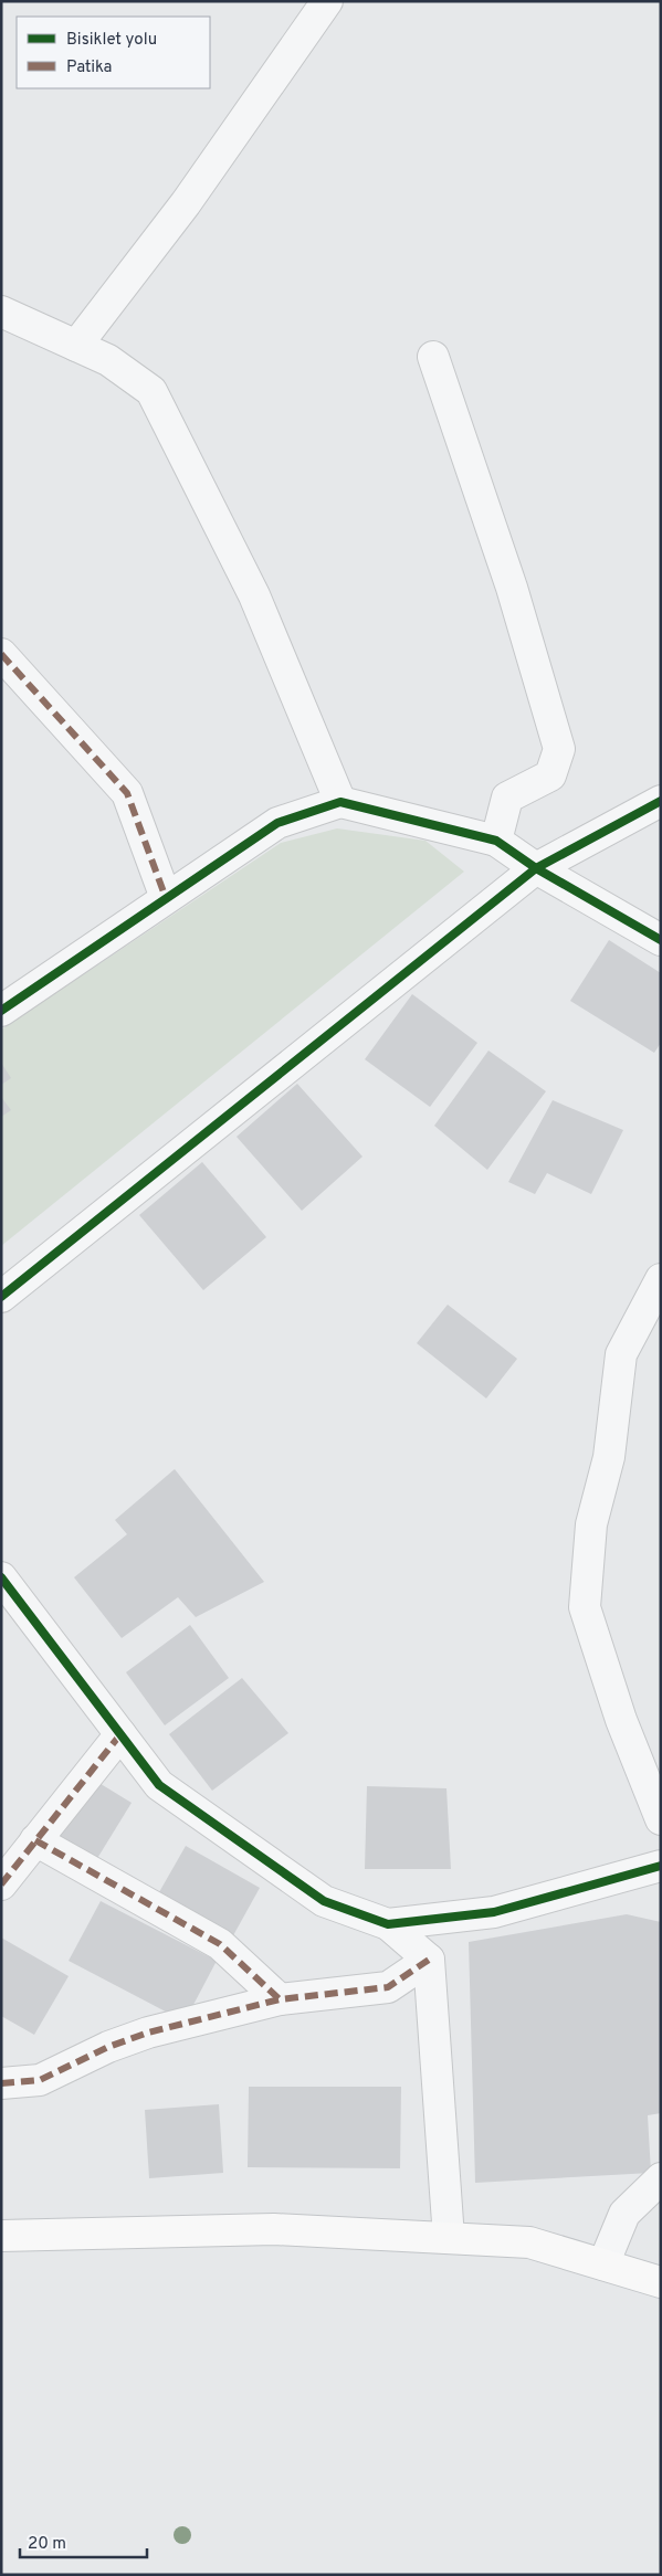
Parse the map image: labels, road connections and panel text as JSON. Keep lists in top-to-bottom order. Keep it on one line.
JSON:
{"legend":["Bisiklet yolu","Patika"],"scale_bar":"20 m"}
